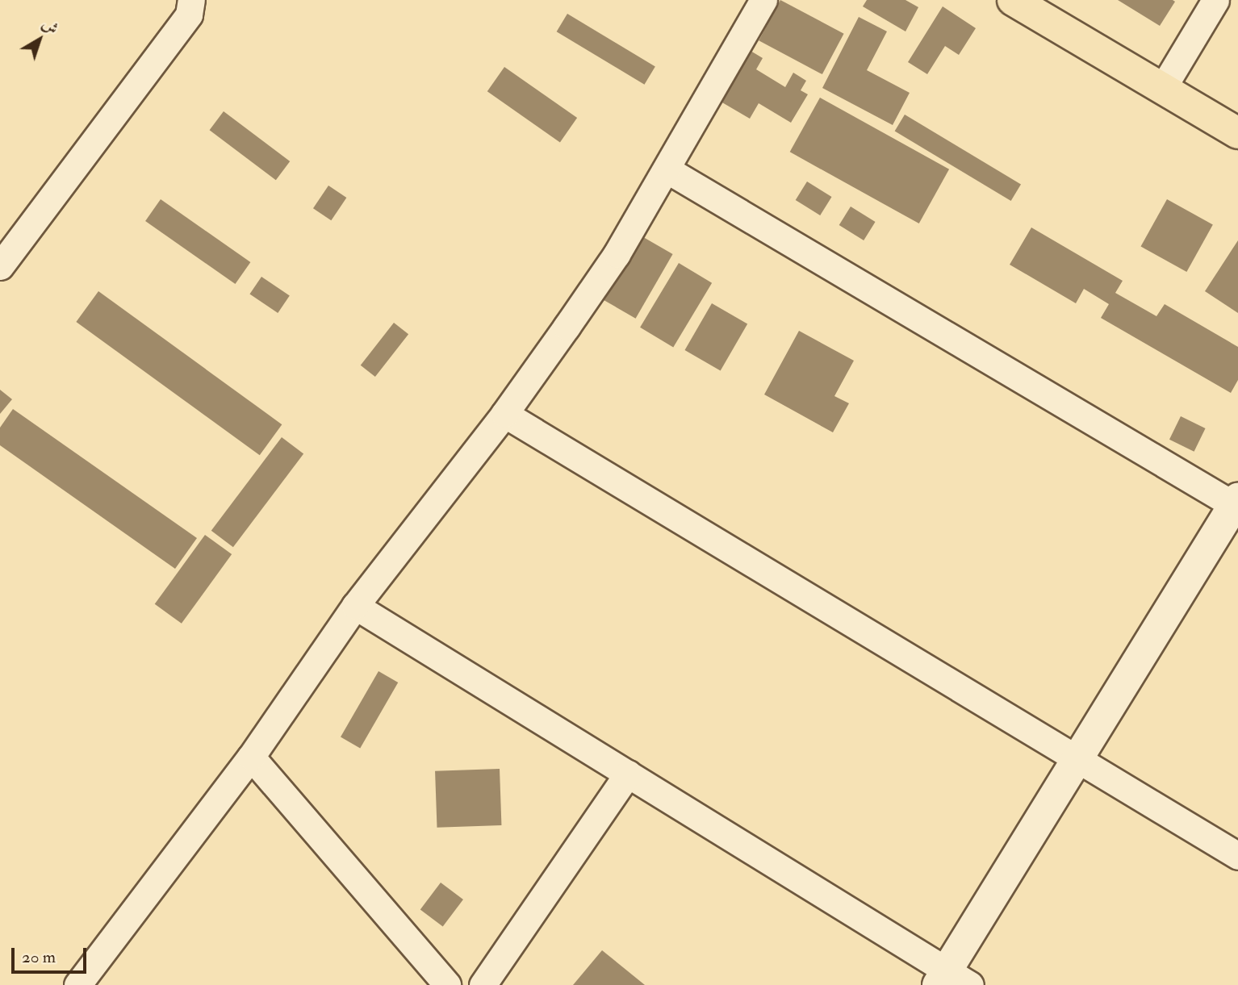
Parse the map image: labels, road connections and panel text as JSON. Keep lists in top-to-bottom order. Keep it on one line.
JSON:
{"scale_bar":"20 m","north":"top right"}
